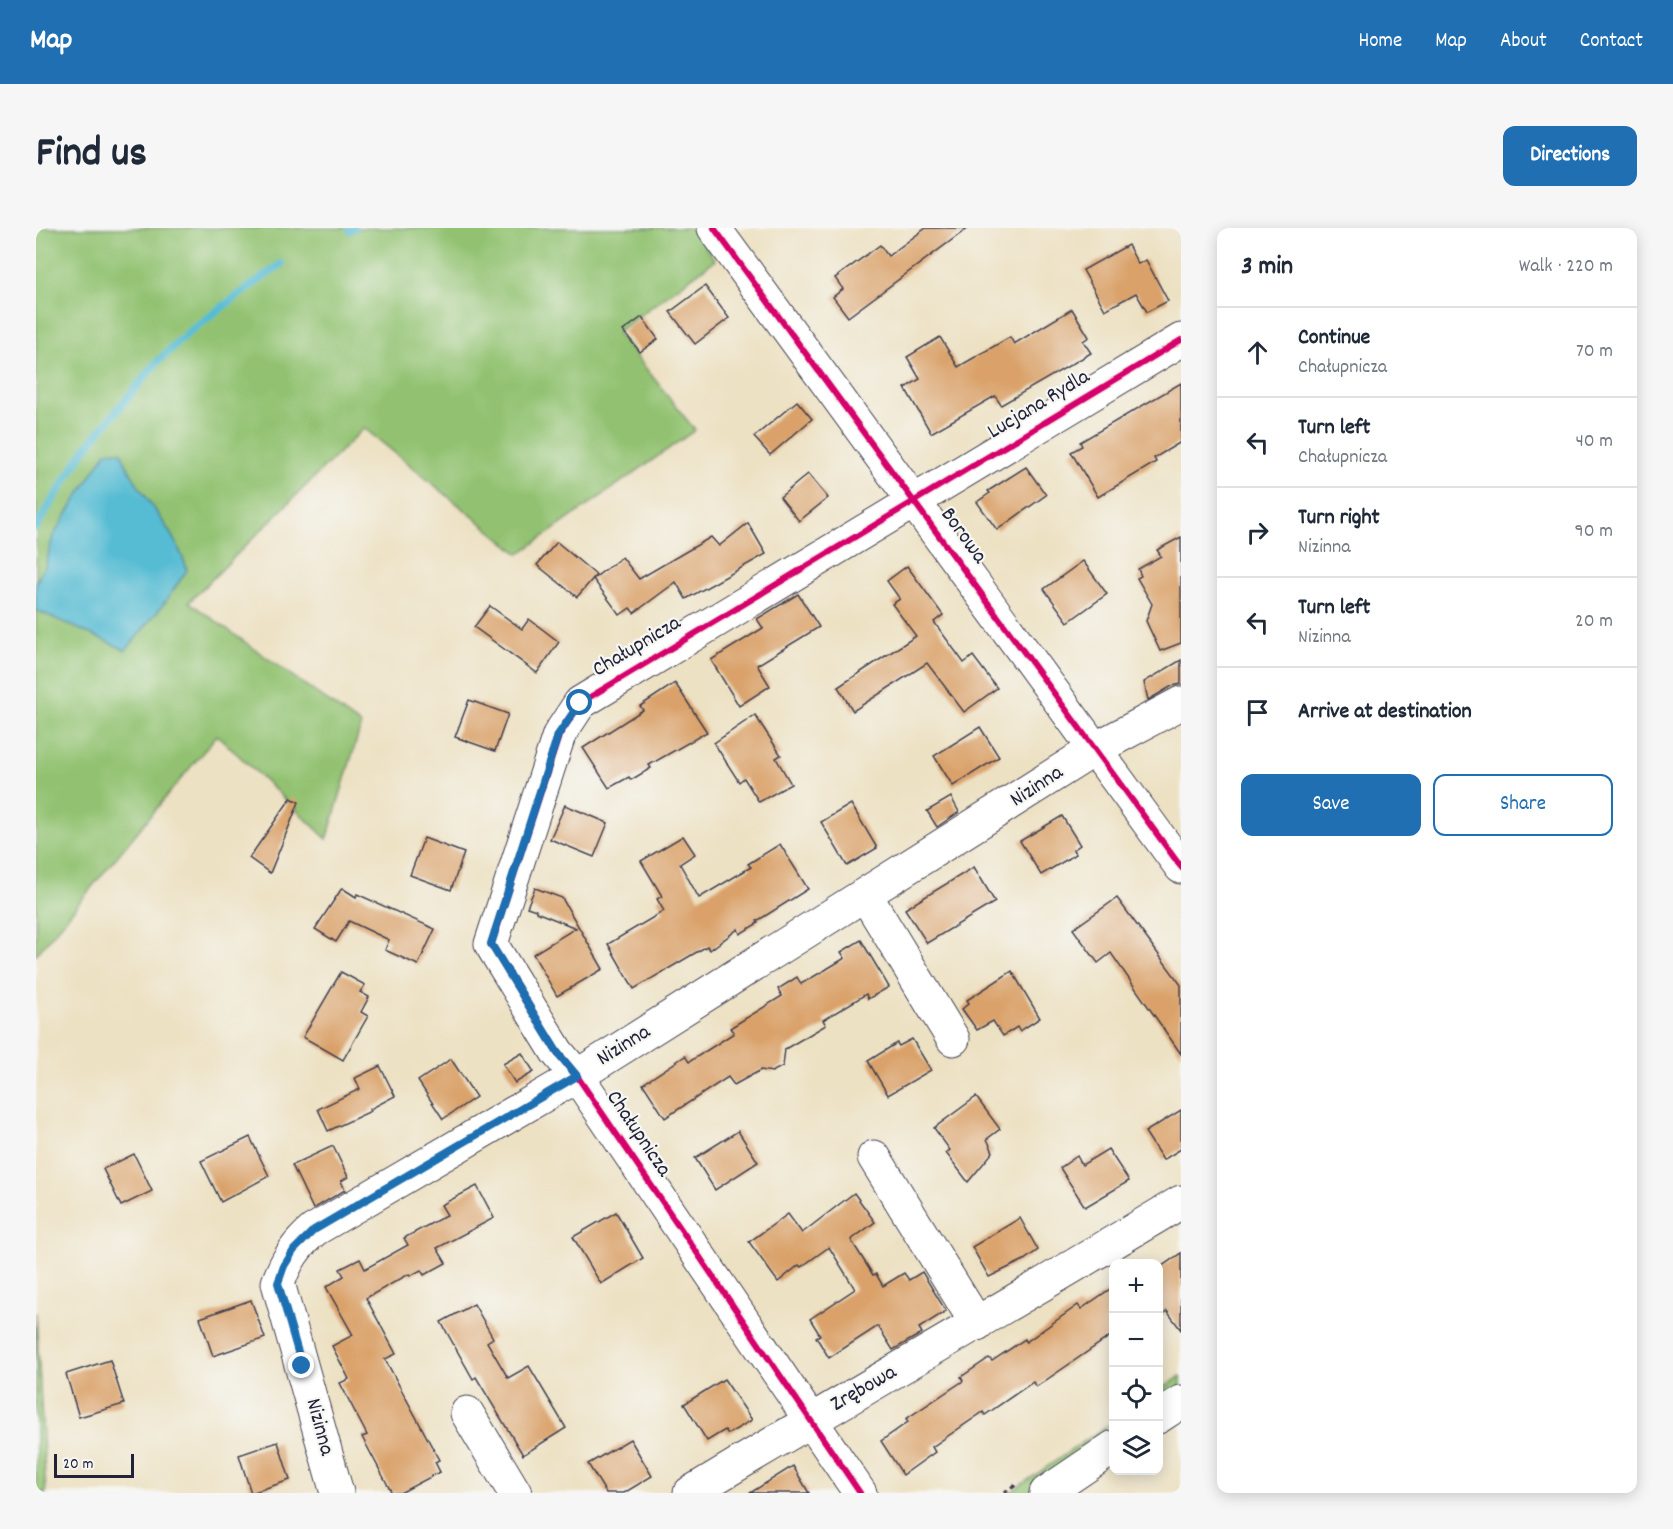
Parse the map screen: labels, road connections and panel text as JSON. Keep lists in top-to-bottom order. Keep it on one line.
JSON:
{"streets":{"street":["Lucjana Rydla","Borowa","Chałupnicza","Nizinna","Zrębowa"]},"crossings":[["Lucjana Rydla","Borowa"],["Lucjana Rydla","Chałupnicza"],["Borowa","Chałupnicza"],["Borowa","Nizinna"],["Chałupnicza","Nizinna"],["Chałupnicza","Zrębowa"]],"scale_bar":"20 m","page":{"header":"Map","nav":["Home","Map","About","Contact"],"title":"Find us","buttons":["Directions",["Save","Share"]],"heading":["3 min","Walk · 220 m"],"list":[["Continue","Chałupnicza","70 m"],["Turn left","Chałupnicza","40 m"],["Turn right","Nizinna","90 m"],["Turn left","Nizinna","20 m"],"Arrive at destination"],"map_buttons":["+","−"],"scale":"20 m"}}
